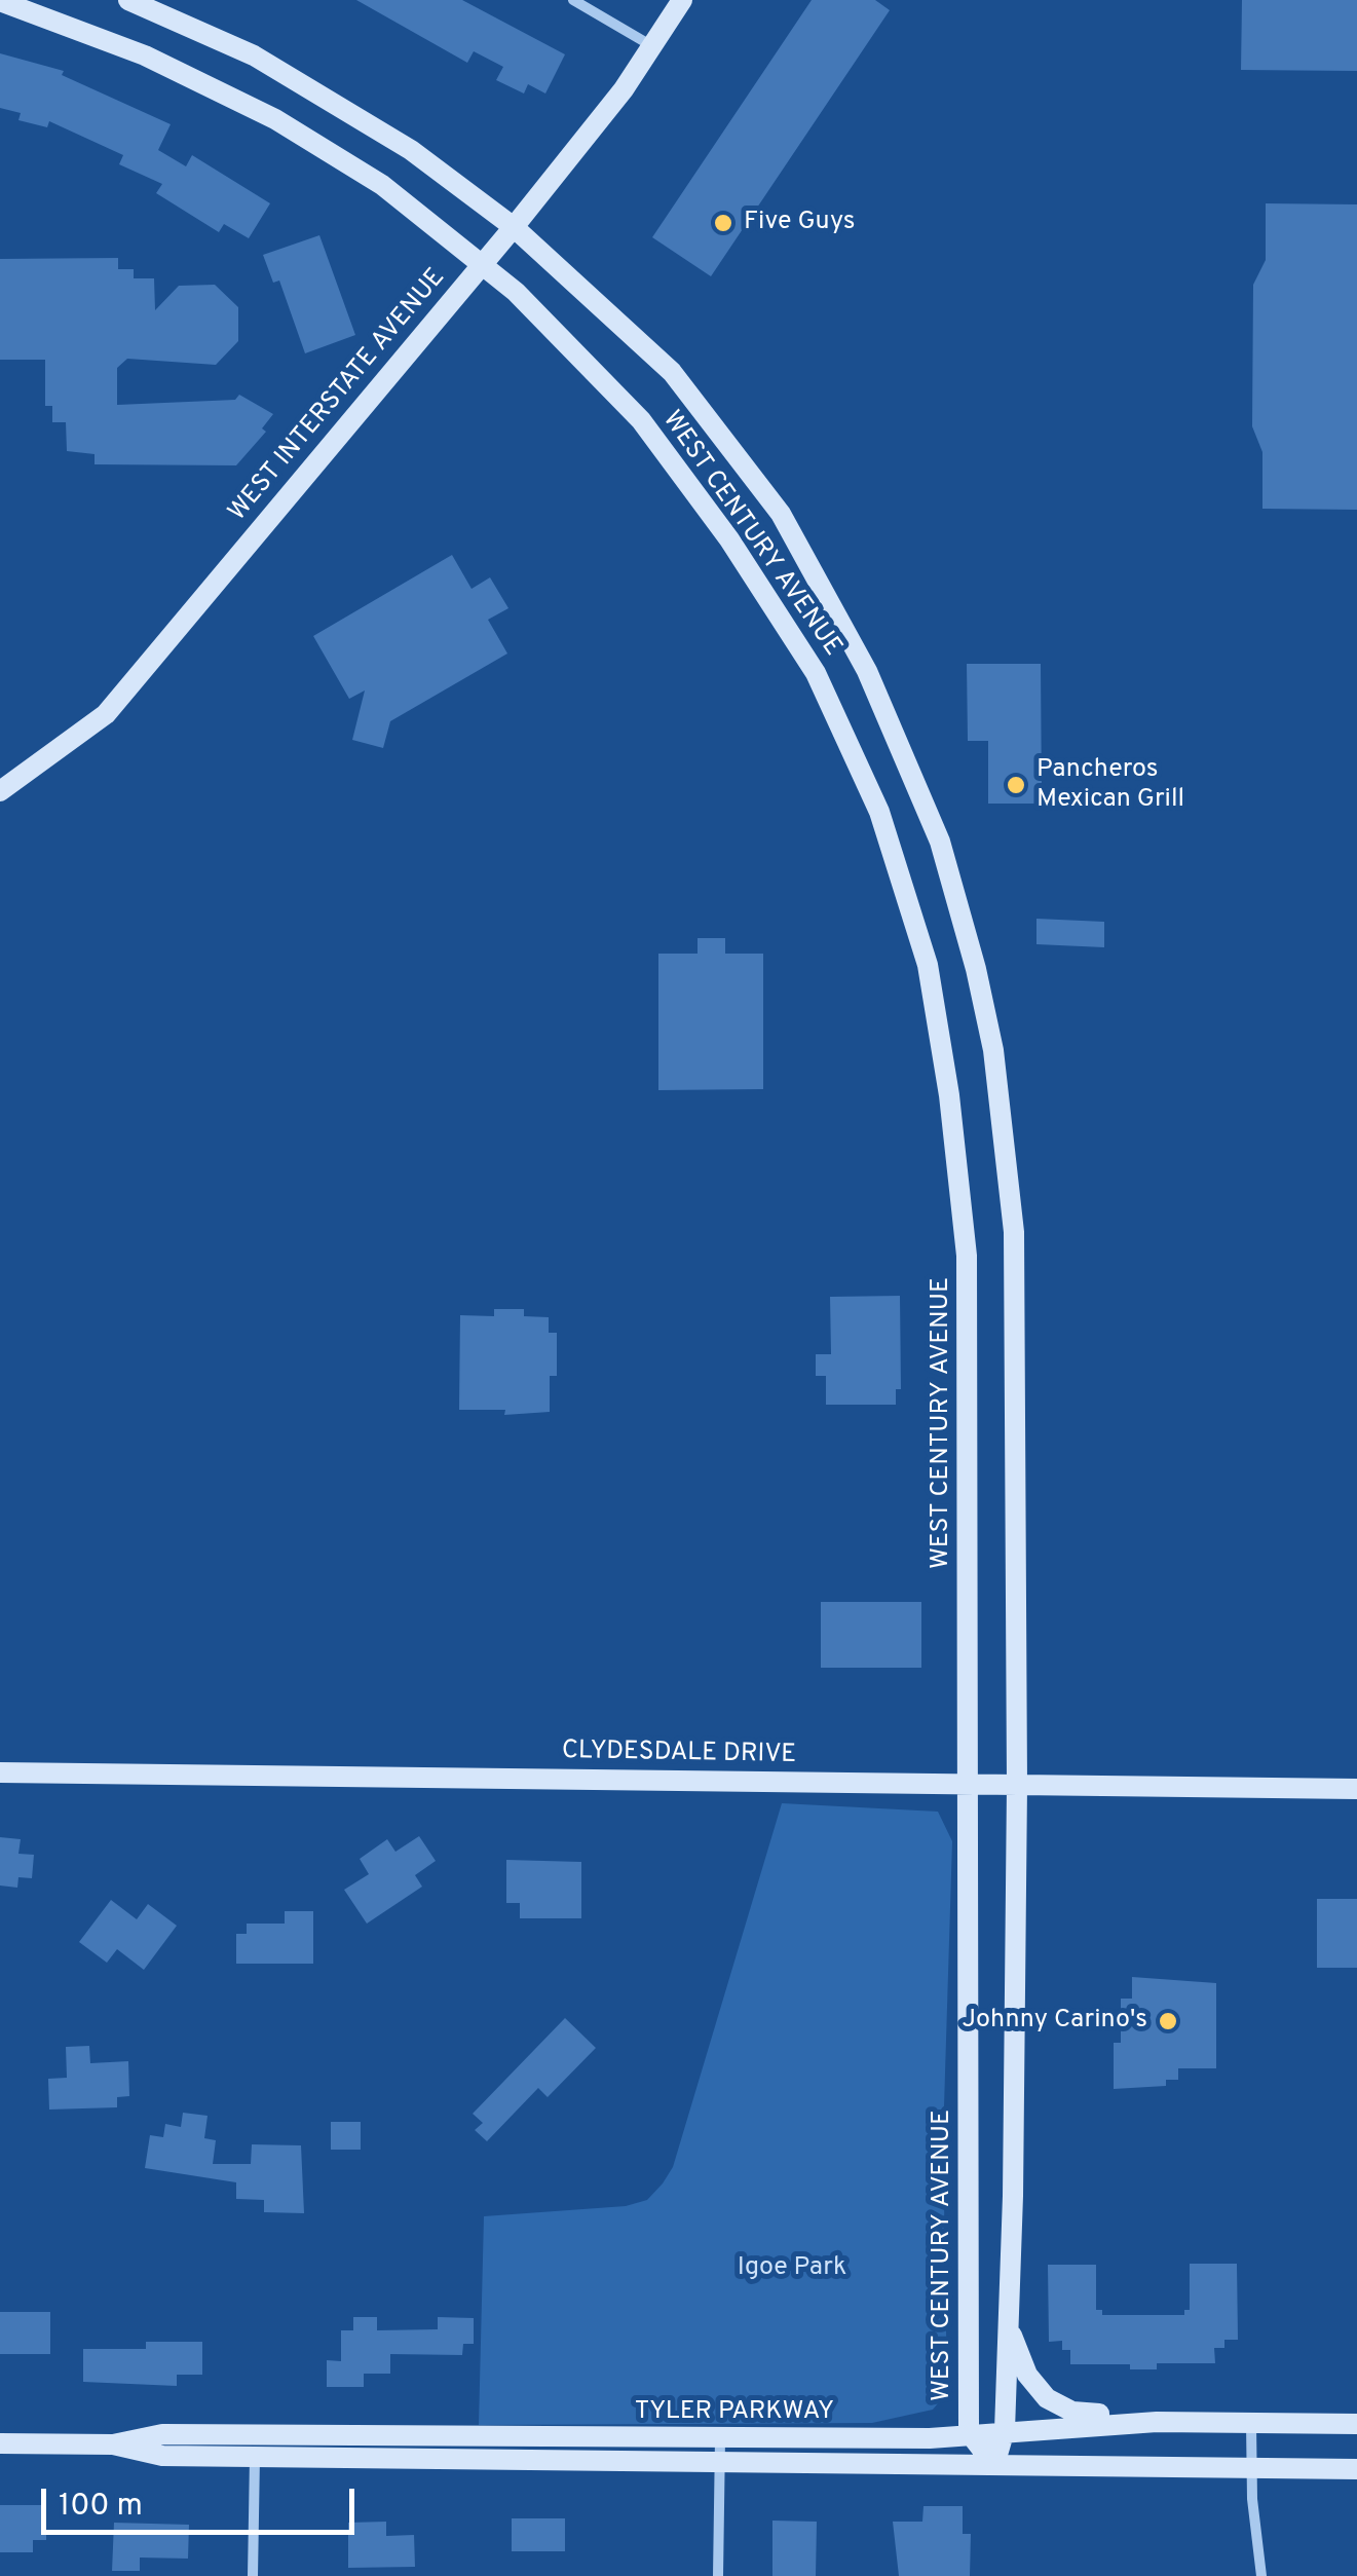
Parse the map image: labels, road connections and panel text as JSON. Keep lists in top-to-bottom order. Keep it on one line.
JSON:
{"streets":{"main road":["WEST INTERSTATE AVENUE","WEST CENTURY AVENUE","CLYDESDALE DRIVE","TYLER PARKWAY"]},"crossings":[["WEST INTERSTATE AVENUE","WEST CENTURY AVENUE"],["WEST CENTURY AVENUE","CLYDESDALE DRIVE"],["WEST CENTURY AVENUE","TYLER PARKWAY"]],"parks":["Igoe Park"],"places":["Five Guys","Pancheros Mexican Grill","Johnny Carino's"],"scale_bar":"100 m"}
